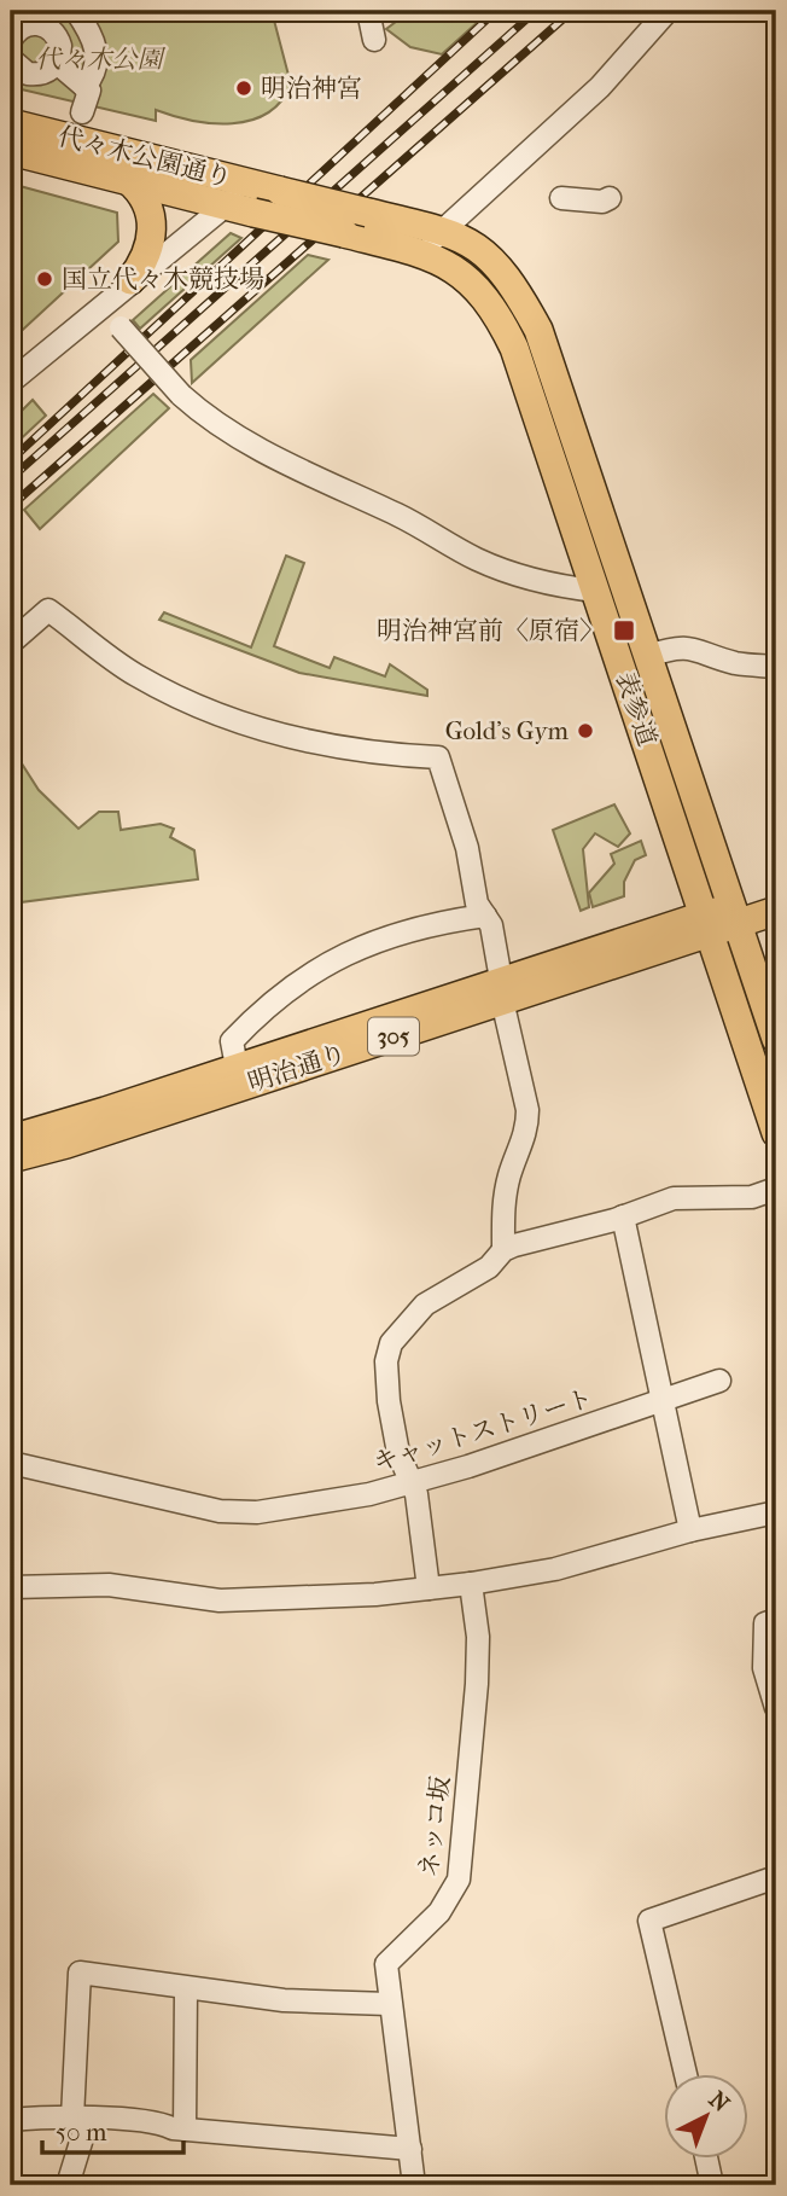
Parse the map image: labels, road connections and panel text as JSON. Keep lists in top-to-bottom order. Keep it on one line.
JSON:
{"streets":{"main road":["代々木公園通り","表参道","305","明治通り"],"street":["キャットストリート","ネッコ坂"]},"crossings":[["代々木公園通り","表参道"],["表参道","明治通り"]],"parks":["代々木公園"],"places":{"other":["明治神宮","国立代々木競技場","Gold's Gym"],"transit":["明治神宮前〈原宿〉"]},"scale_bar":"50 m","north":"top right"}
